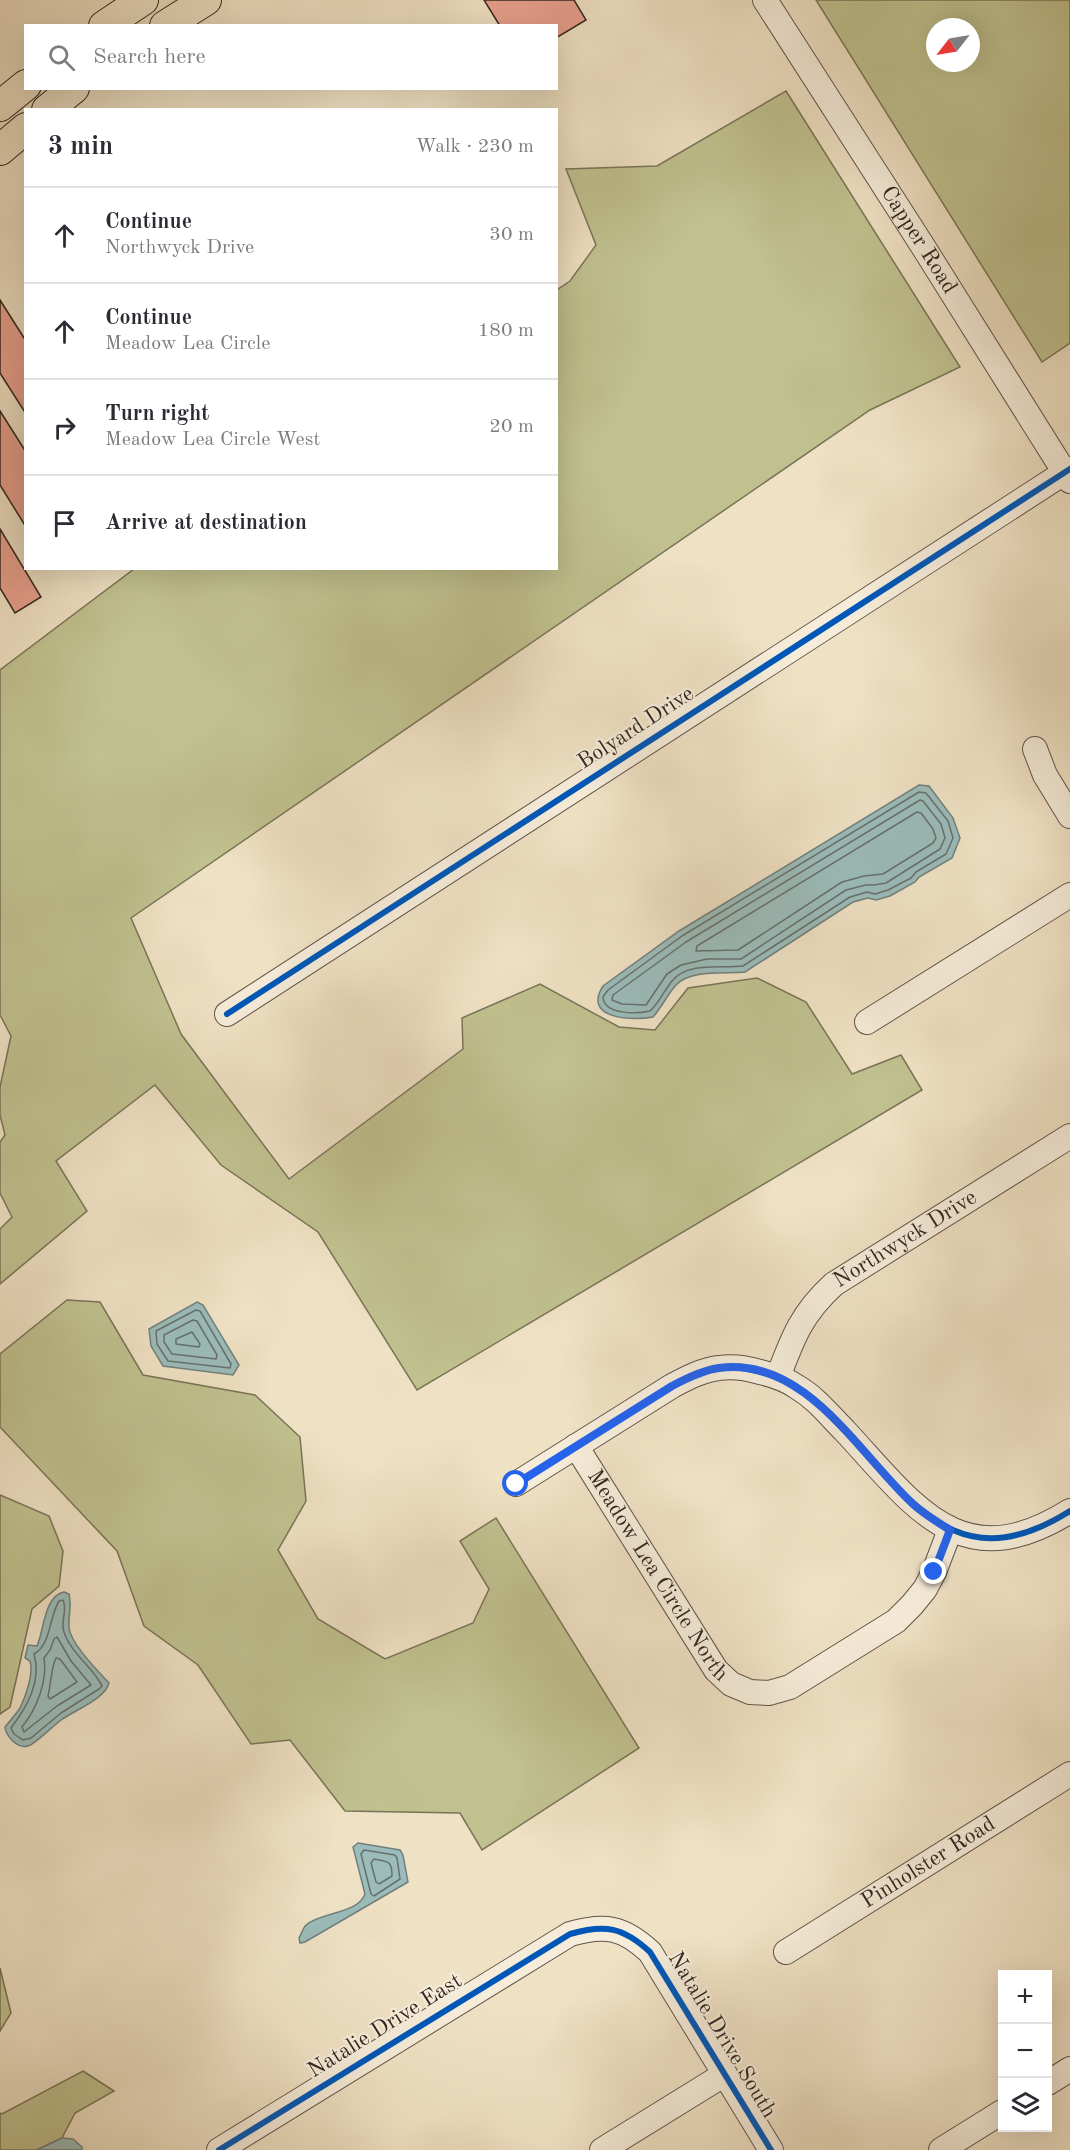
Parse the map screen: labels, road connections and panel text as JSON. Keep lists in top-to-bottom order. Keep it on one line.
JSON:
{"streets":{"street":["Capper Road","Bolyard Drive","Northwyck Drive","Meadow Lea Circle North","Pinholster Road","Natalie Drive East","Natalie Drive South"]},"crossings":[["Capper Road","Bolyard Drive"],["Natalie Drive East","Natalie Drive South"]],"north":"bottom left","page":{"search":"Search here","heading":["3 min","Walk · 230 m"],"list":[["Continue","Northwyck Drive","30 m"],["Continue","Meadow Lea Circle","180 m"],["Turn right","Meadow Lea Circle West","20 m"],"Arrive at destination"],"map_buttons":["+","−"]}}
